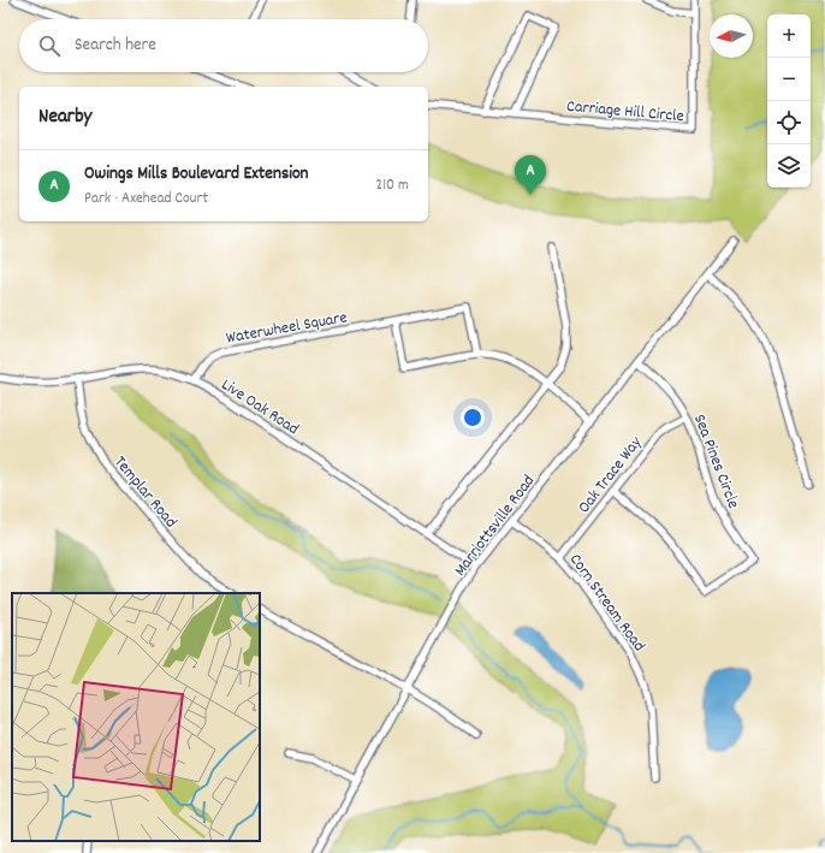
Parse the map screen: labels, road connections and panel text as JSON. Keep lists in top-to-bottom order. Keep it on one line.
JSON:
{"streets":{"street":["Carriage Hill Circle","Waterwheel Square","Live Oak Road","Sea Pines Circle","Oak Trace Way","Templar Road","Marriottsville Road","Corn Stream Road"]},"crossings":[["Waterwheel Square","Live Oak Road"],["Live Oak Road","Templar Road"],["Live Oak Road","Marriottsville Road"],["Sea Pines Circle","Oak Trace Way"],["Sea Pines Circle","Marriottsville Road"],["Oak Trace Way","Corn Stream Road"],["Marriottsville Road","Corn Stream Road"]],"north":"left","page":{"map_buttons":["+","−"],"search":"Search here","heading":"Nearby","list":[{"mark":"A","name":"Owings Mills Boulevard Extension","note":"Park · Axehead Court","value":"210 m"}],"pins":"A"}}
